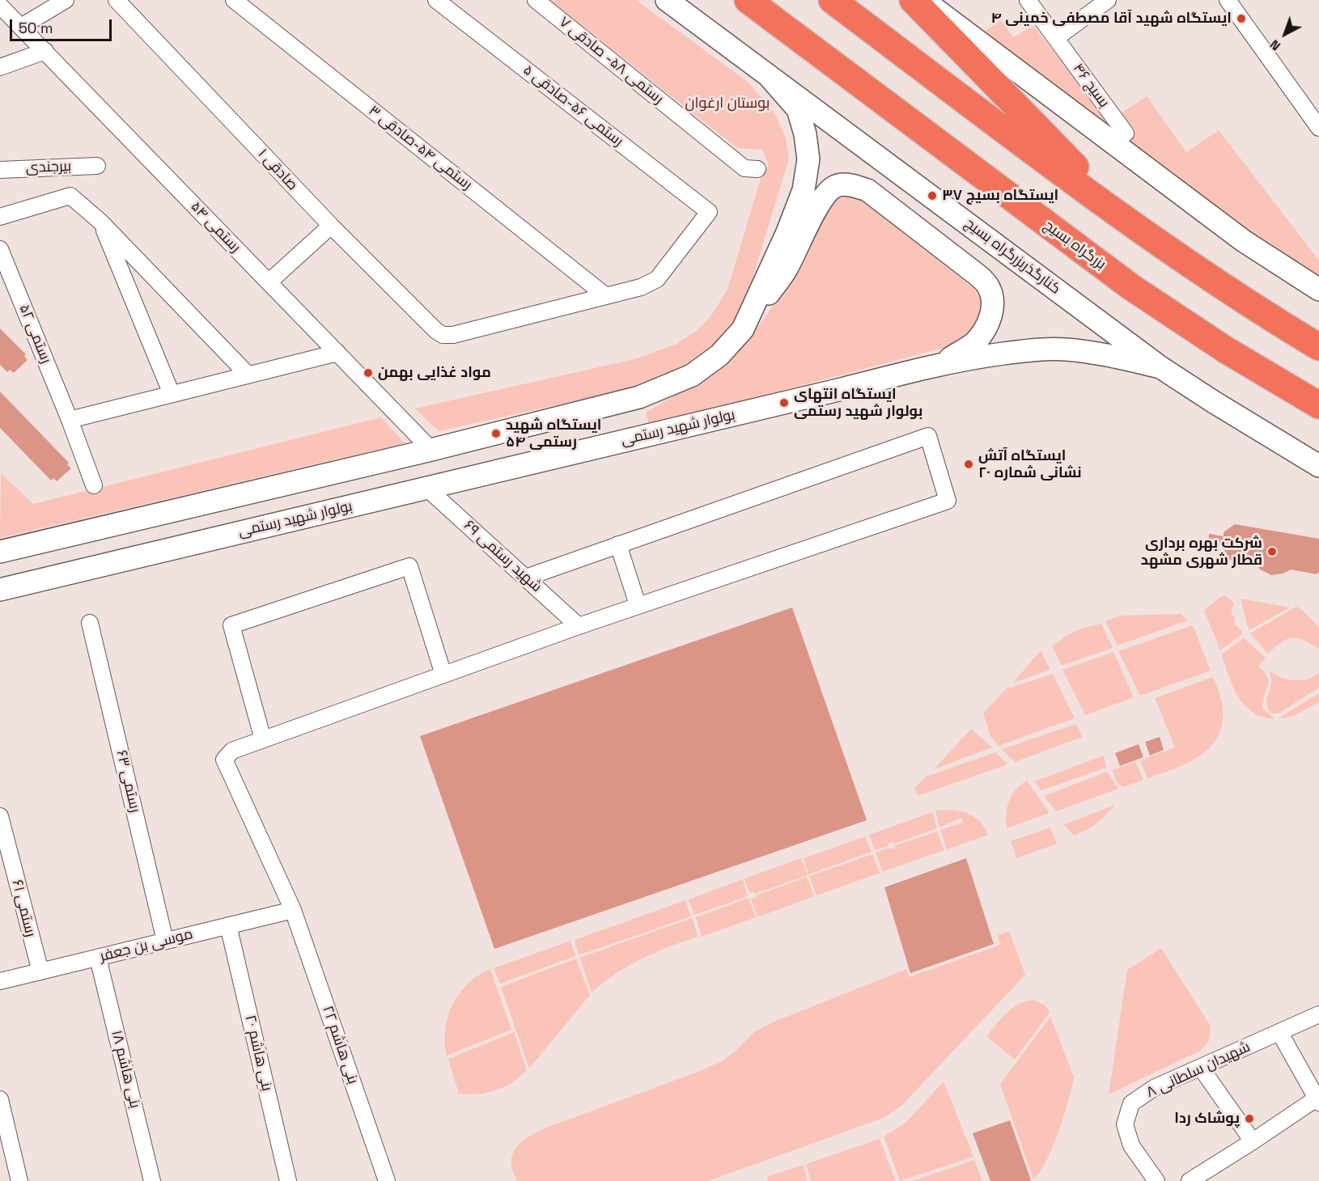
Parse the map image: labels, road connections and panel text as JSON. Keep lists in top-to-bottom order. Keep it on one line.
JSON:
{"streets":{"highway":["بزرگراه بسیج"],"main road":["کنارگذربزرگراه بسیج","بولوار شهید رستمی"],"street":["رستمی ۵۸- صادقی ۷","بسیج ۴۶","رستمی ۵۶-صادقی ۵","رستمی ۵۴-صادقی ۳","بیرجندی","صادقی ۱","رستمی ۵۴","رستمی ۵۲","شهید رستمی ۶۹","رستمی ۶۳","رستمی ۶۱","موسی بن جعفر","بنی هاشم ۲۲","بنی هاشم ۲۰","بنی هاشم ۱۸","شهیدان سلطانی ۸"]},"crossings":[["رستمی ۵۶-صادقی ۵","رستمی ۵۴-صادقی ۳"],["رستمی ۵۶-صادقی ۵","صادقی ۱"],["رستمی ۵۴-صادقی ۳","صادقی ۱"],["کنارگذربزرگراه بسیج","بولوار شهید رستمی"],["بولوار شهید رستمی","شهید رستمی ۶۹"],["رستمی ۶۳","موسی بن جعفر"],["رستمی ۶۱","موسی بن جعفر"],["موسی بن جعفر","بنی هاشم ۲۲"],["موسی بن جعفر","بنی هاشم ۲۰"],["موسی بن جعفر","بنی هاشم ۱۸"]],"parks":["بوستان ارغوان"],"places":["ایستگاه شهید آقا مصطفی خمینی ۴","ایستگاه بسیج ۳۷","مواد غذایی بهمن","ایستگاه انتهای بولوار شهید رستمی","ایستگاه شهید رستمی ۵۴","ایستگاه آتش نشانی شماره ۲۰","شرکت بهره برداری قطار شهری مشهد","پوشاک ردا"],"scale_bar":"50 m","north":"bottom left"}
